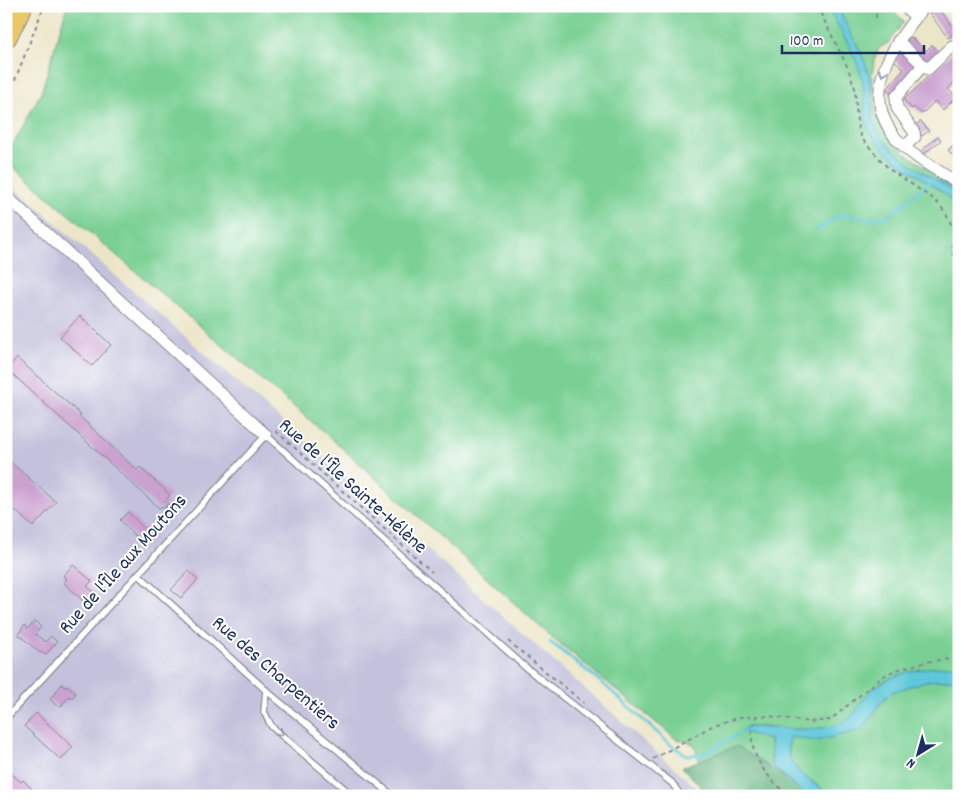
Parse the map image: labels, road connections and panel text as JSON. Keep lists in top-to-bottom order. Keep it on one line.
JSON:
{"streets":{"street":["Rue de l'Île Sainte-Hélène"],"lane":["Rue de l'Île aux Moutons","Rue des Charpentiers"]},"crossings":[["Rue de l'Île Sainte-Hélène","Rue de l'Île aux Moutons"],["Rue de l'Île aux Moutons","Rue des Charpentiers"]],"scale_bar":"100 m","north":"bottom left"}
